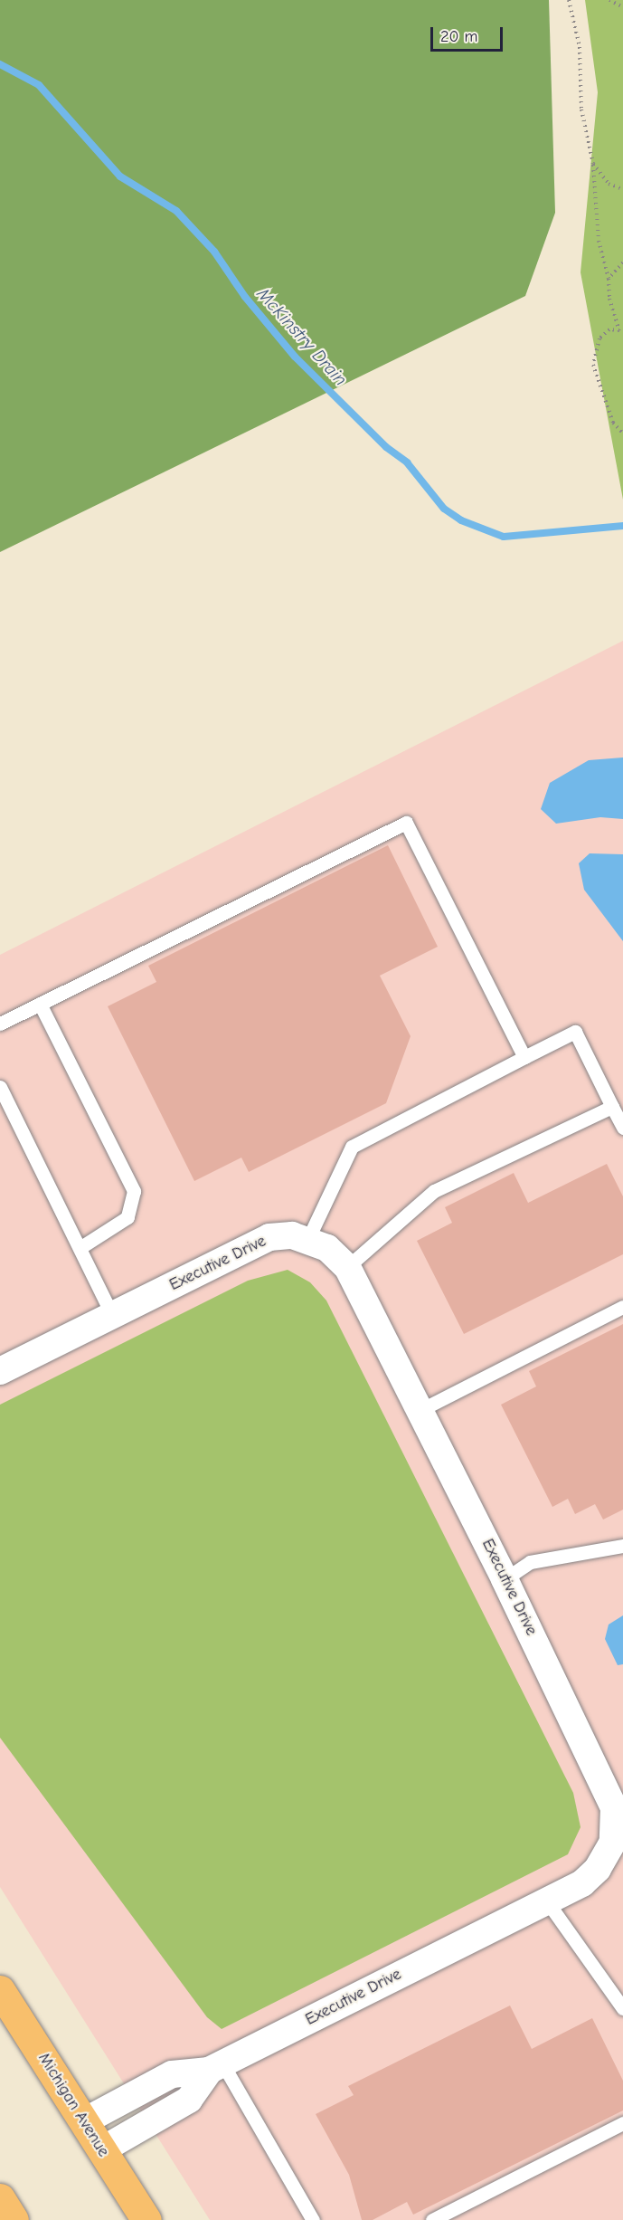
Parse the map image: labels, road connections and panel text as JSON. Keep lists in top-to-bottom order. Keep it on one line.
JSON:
{"streets":{"main road":["Michigan Avenue"],"street":["Executive Drive"]},"crossings":[["Executive Drive","Michigan Avenue"]],"water":["McKinstry Drain"],"scale_bar":"20 m"}
